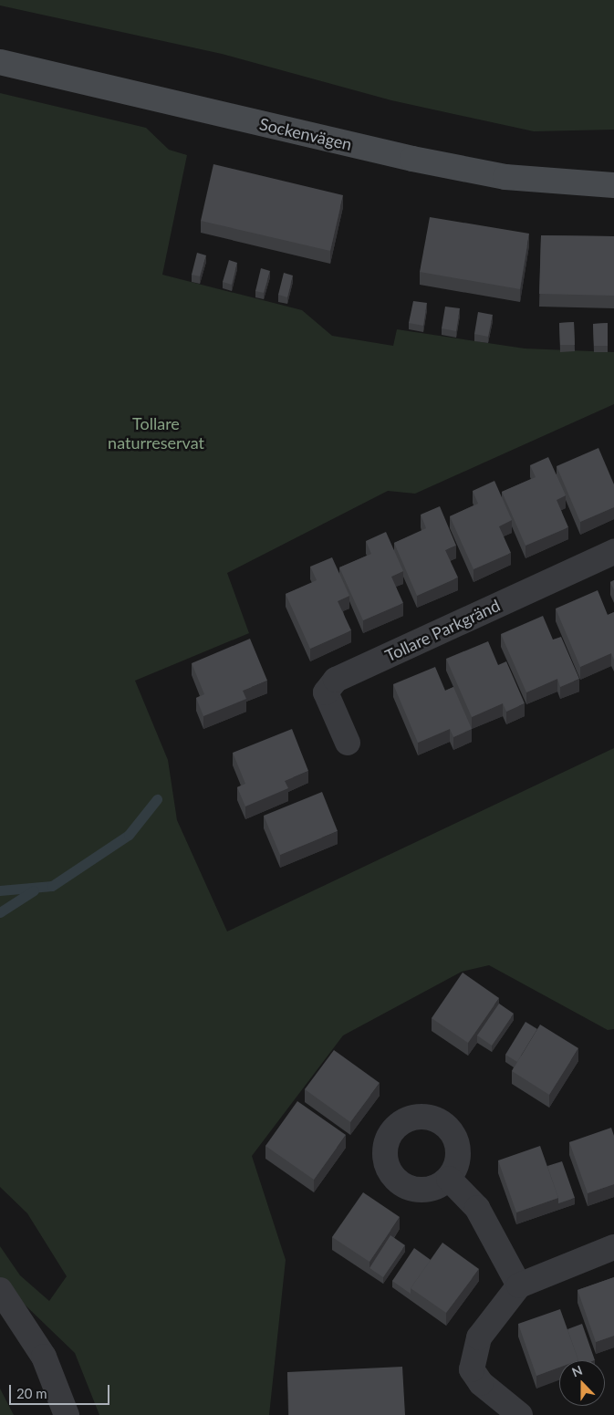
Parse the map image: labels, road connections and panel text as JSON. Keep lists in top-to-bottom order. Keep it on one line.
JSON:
{"streets":{"street":["Sockenvägen","Tollare Parkgränd"]},"parks":["Tollare naturreservat"],"scale_bar":"20 m","north":"top"}
